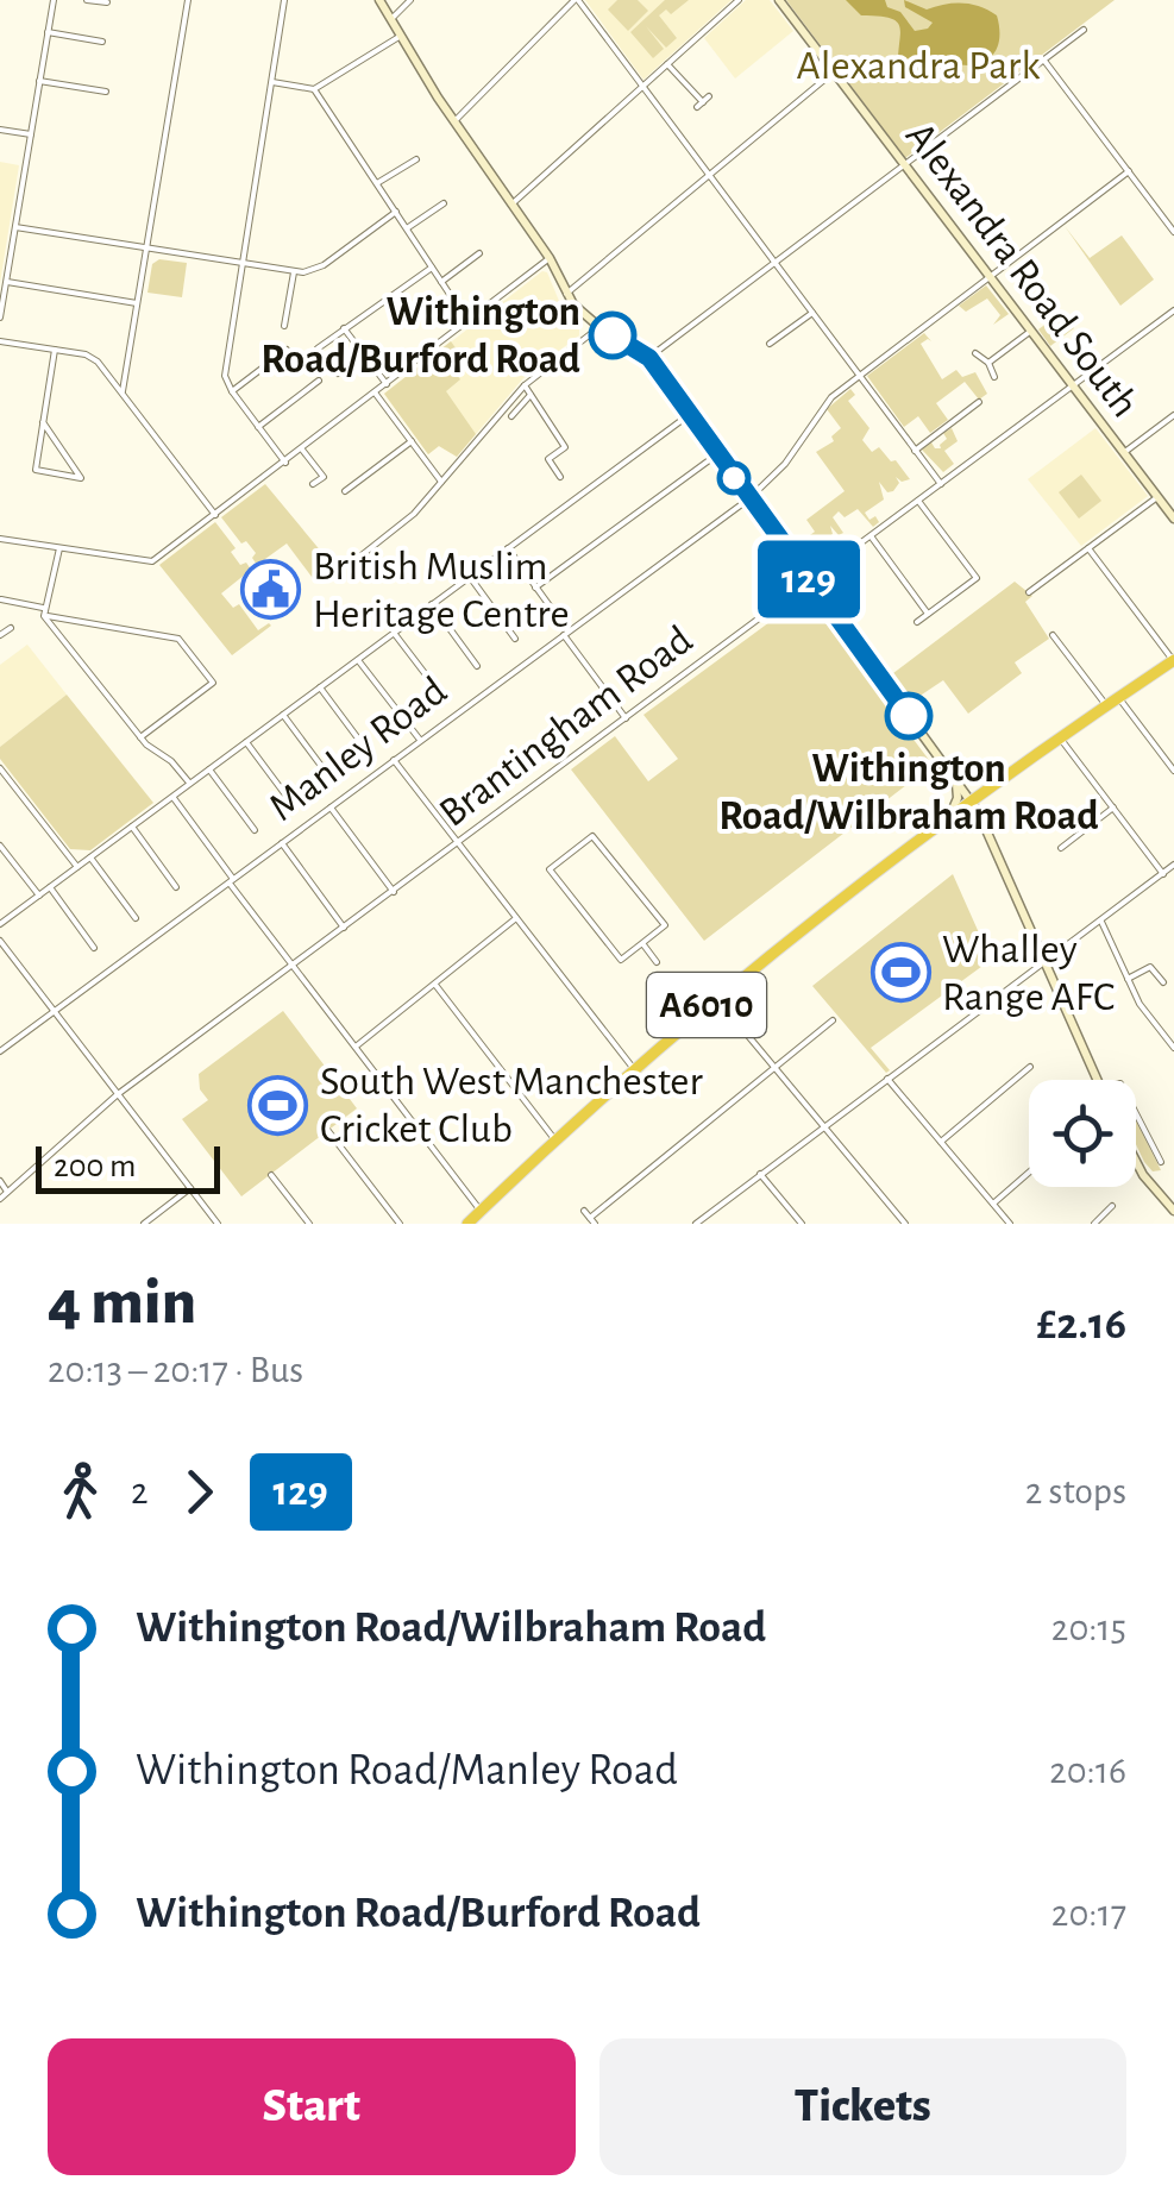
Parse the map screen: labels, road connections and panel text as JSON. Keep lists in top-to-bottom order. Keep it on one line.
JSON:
{"streets":{"highway":["A6010"],"street":["Alexandra Road South","Brantingham Road","Manley Road"]},"crossings":[["Alexandra Road South","Brantingham Road"],["Alexandra Road South","Manley Road"]],"parks":["Alexandra Park"],"places":{"other":["Withington Road/Burford Road","Withington Road/Wilbraham Road"],"public building":["British Muslim Heritage Centre"],"sports":["Whalley Range AFC","South West Manchester Cricket Club"]},"lines":["bus line 129"],"scale_bar":"200 m","page":{"on_map":"129","scale":"200 m","heading":["4 min","20:13 – 20:17 · Bus","£2.16"],"legs":["2","129","2 stops"],"list":[{"name":"Withington Road/Wilbraham Road","value":"20:15"},{"name":"Withington Road/Manley Road","value":"20:16"},{"name":"Withington Road/Burford Road","value":"20:17"}],"buttons":["Start","Tickets"]}}
